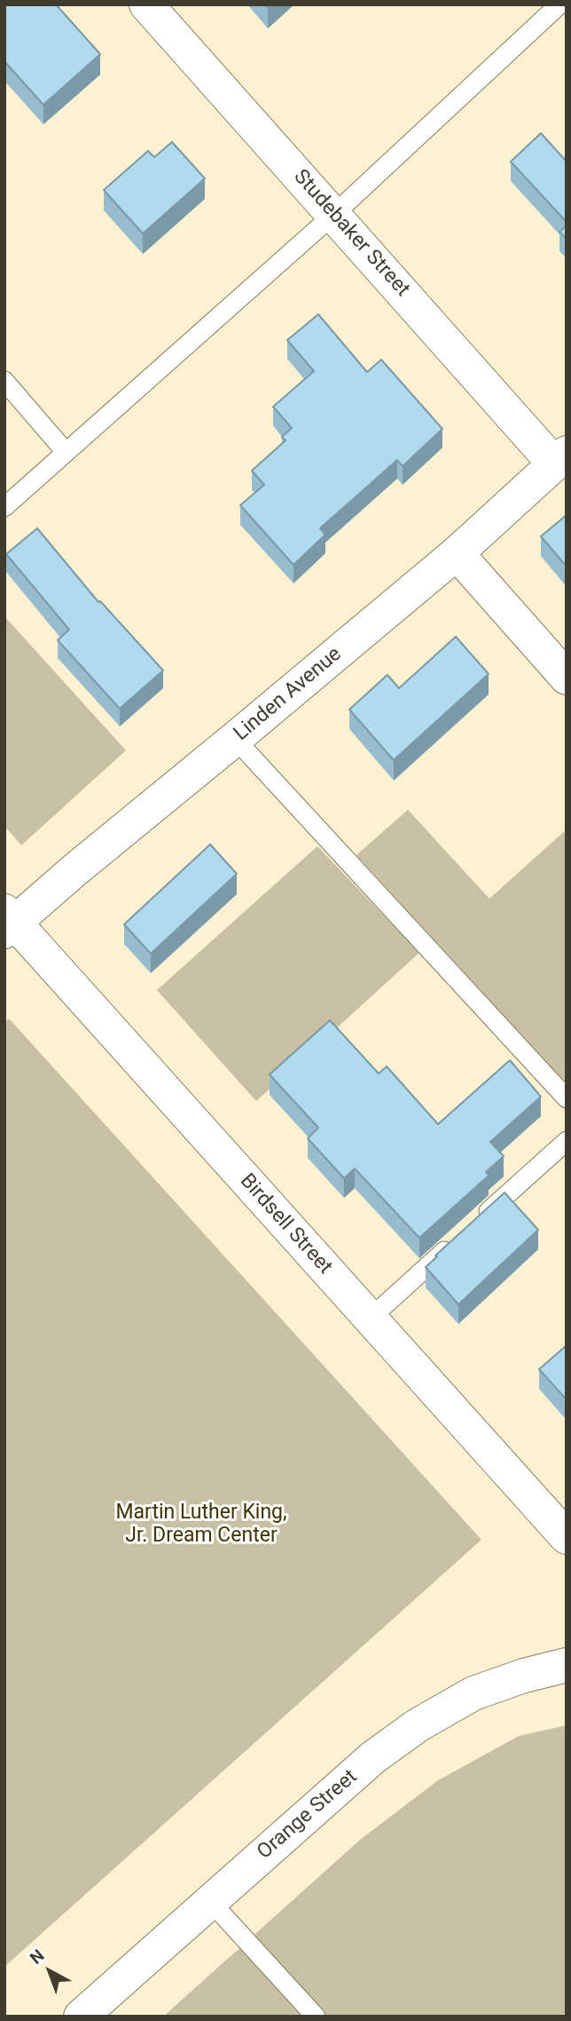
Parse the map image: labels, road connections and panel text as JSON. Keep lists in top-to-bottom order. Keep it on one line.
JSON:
{"streets":{"street":["Studebaker Street","Linden Avenue","Birdsell Street","Orange Street"]},"crossings":[["Studebaker Street","Linden Avenue"],["Linden Avenue","Birdsell Street"]],"parks":["Martin Luther King, Jr. Dream Center"],"north":"top left"}
